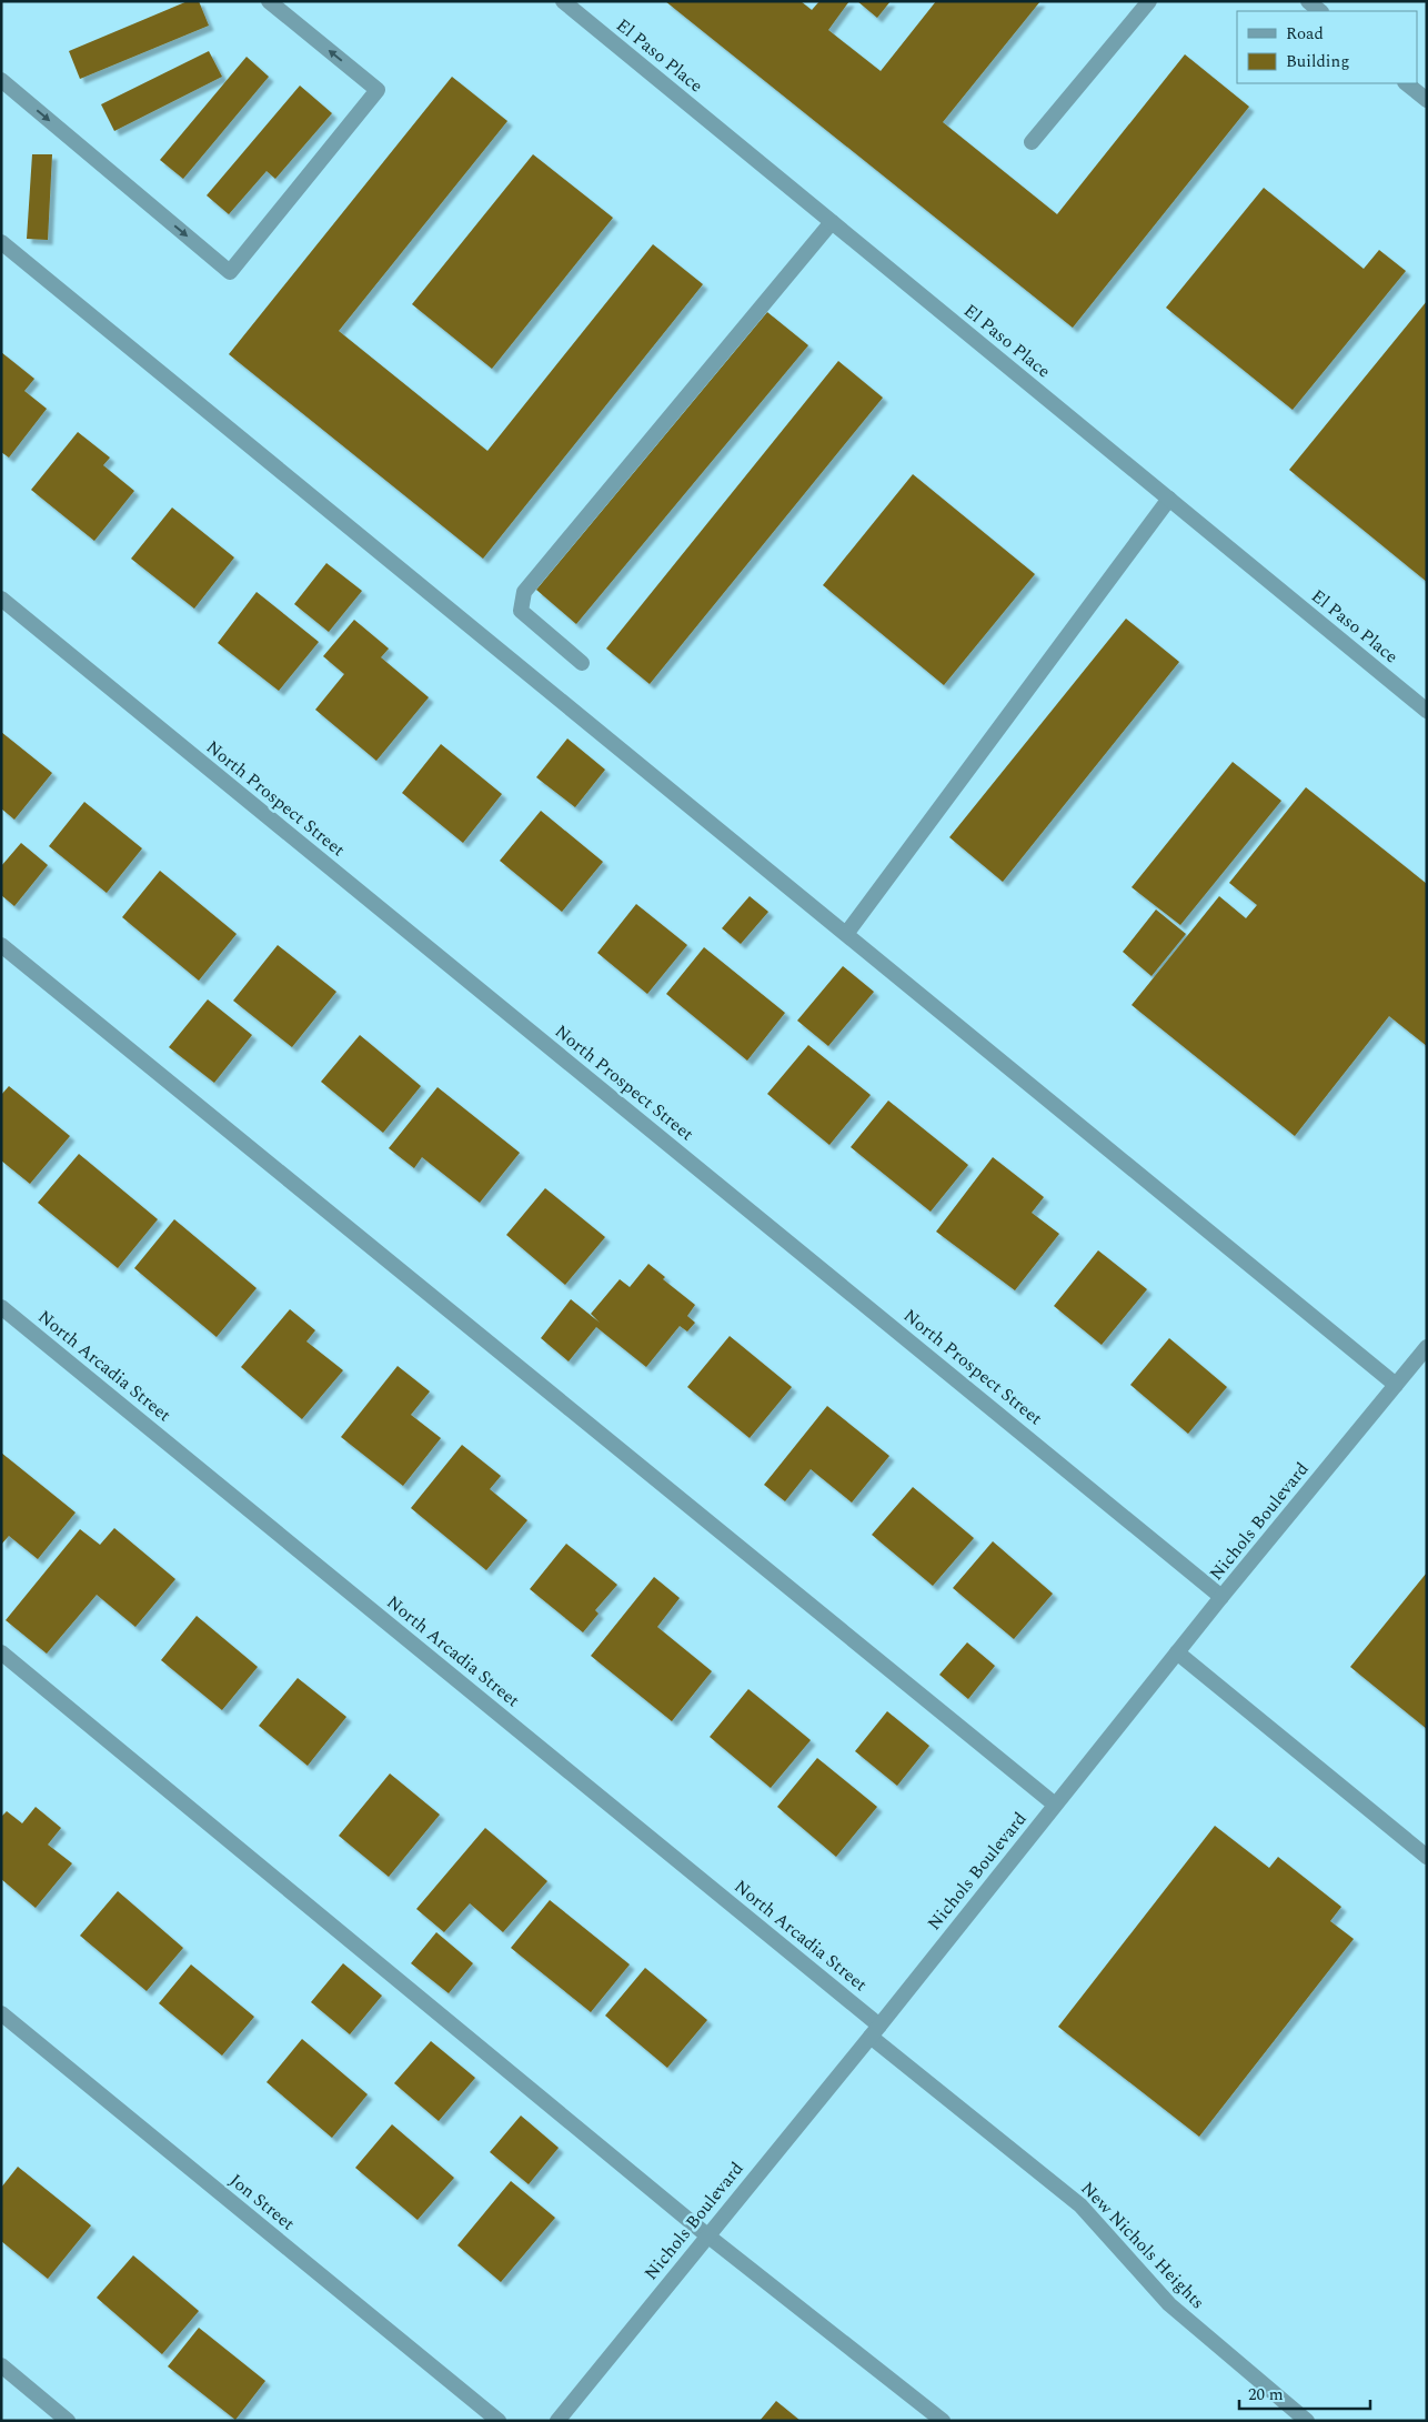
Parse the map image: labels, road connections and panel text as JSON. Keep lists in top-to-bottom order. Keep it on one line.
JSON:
{"streets":{"street":["El Paso Place","North Prospect Street","North Arcadia Street","Nichols Boulevard","Jon Street","New Nichols Heights"]},"crossings":[["North Prospect Street","Nichols Boulevard"],["North Arcadia Street","Nichols Boulevard"],["North Arcadia Street","New Nichols Heights"],["Nichols Boulevard","New Nichols Heights"]],"legend":["Road","Building"],"scale_bar":"20 m"}
